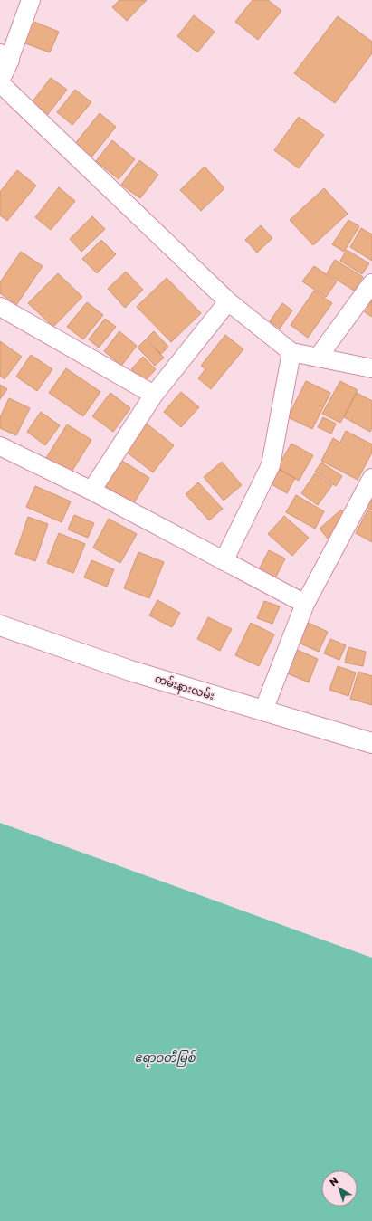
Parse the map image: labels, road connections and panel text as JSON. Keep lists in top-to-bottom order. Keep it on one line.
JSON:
{"streets":{"street":["ကမ်းနားလမ်း"]},"water":["ဧရာဝတီမြစ်"],"north":"top left"}
